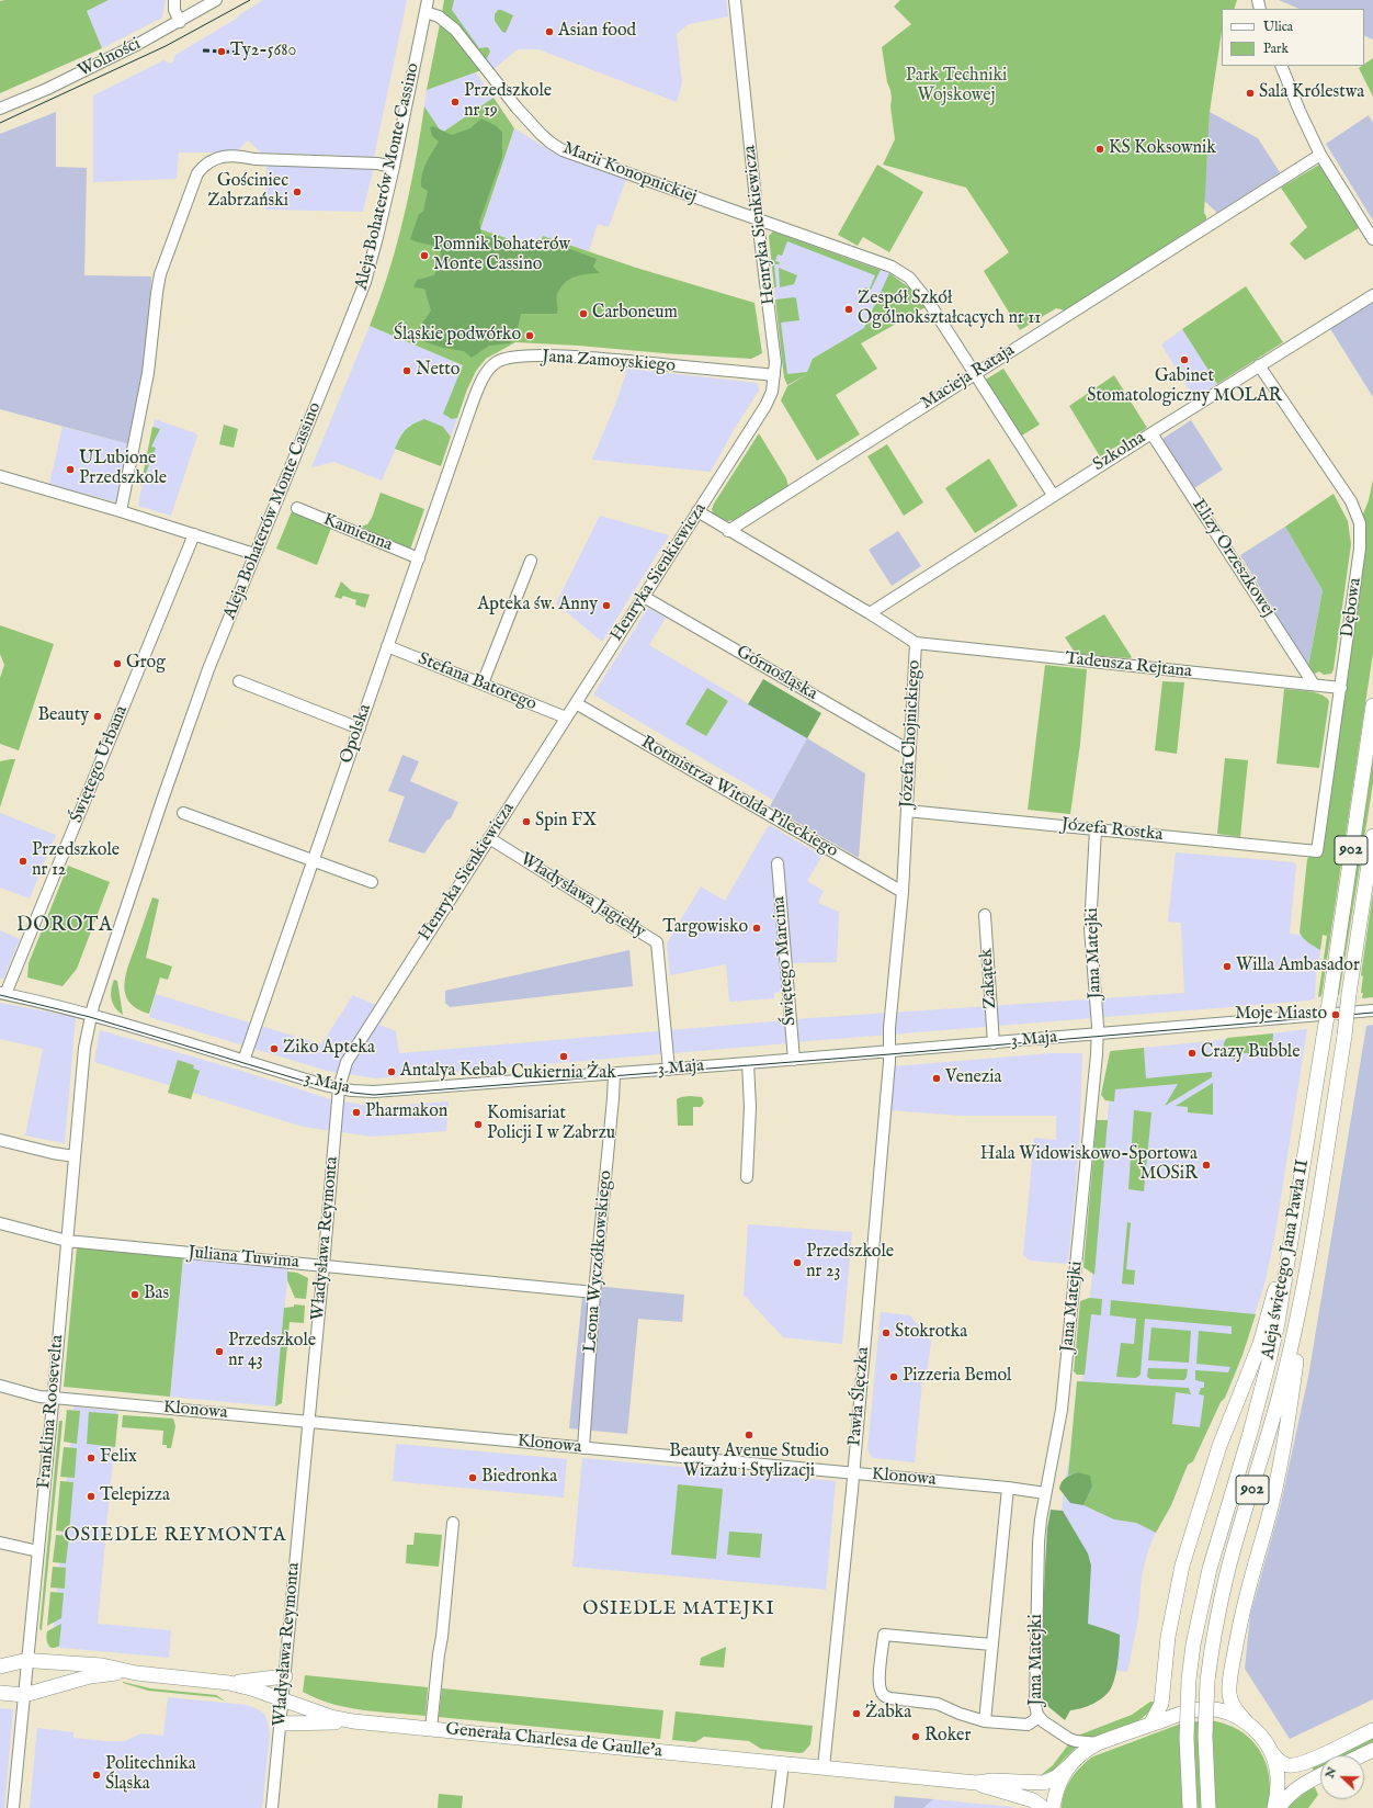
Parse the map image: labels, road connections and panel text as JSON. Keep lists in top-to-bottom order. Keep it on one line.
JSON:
{"streets":{"main road":["902","Aleja świętego Jana Pawła II","Generała Charlesa de Gaulle'a"],"street":["Wolności","Marii Konopnickiej","Aleja Bohaterów Monte Cassino","Henryka Sienkiewicza","Jana Zamoyskiego","Macieja Rataja","Szkolna","Kamienna","Elizy Orzeszkowej","Dębowa","Tadeusza Rejtana","Górnośląska","Stefana Batorego","Opolska","Józefa Chojnickiego","Świętego Urbana","Rotmistrza Witolda Pileckiego","Józefa Rostka","Władysława Jagiełły","Jana Matejki","Świętego Marcina","Zakątek","3 Maja","Władysława Reymonta","Juliana Tuwima","Leona Wyczółkowskiego","Pawła Ślęczka","Klonowa","Franklina Roosevelta"]},"crossings":[["Marii Konopnickiej","Aleja Bohaterów Monte Cassino"],["Marii Konopnickiej","Henryka Sienkiewicza"],["Marii Konopnickiej","Macieja Rataja"],["Marii Konopnickiej","Szkolna"],["Aleja Bohaterów Monte Cassino","3 Maja"],["Aleja Bohaterów Monte Cassino","Franklina Roosevelta"],["Henryka Sienkiewicza","Jana Zamoyskiego"],["Henryka Sienkiewicza","Górnośląska"],["Henryka Sienkiewicza","Stefana Batorego"],["Henryka Sienkiewicza","Józefa Chojnickiego"],["Henryka Sienkiewicza","Rotmistrza Witolda Pileckiego"],["Henryka Sienkiewicza","Władysława Jagiełły"],["Henryka Sienkiewicza","3 Maja"],["Henryka Sienkiewicza","Władysława Reymonta"],["Jana Zamoyskiego","Opolska"],["Macieja Rataja","Józefa Chojnickiego"],["Szkolna","Elizy Orzeszkowej"],["Szkolna","Dębowa"],["Szkolna","Józefa Chojnickiego"],["Kamienna","Opolska"],["Elizy Orzeszkowej","Tadeusza Rejtana"],["Dębowa","Tadeusza Rejtana"],["Dębowa","Józefa Rostka"],["Tadeusza Rejtana","Józefa Chojnickiego"],["Górnośląska","Józefa Chojnickiego"],["Stefana Batorego","Opolska"],["Opolska","3 Maja"],["Józefa Chojnickiego","Rotmistrza Witolda Pileckiego"],["Józefa Chojnickiego","Józefa Rostka"],["Józefa Chojnickiego","3 Maja"],["Józefa Chojnickiego","Pawła Ślęczka"],["Świętego Urbana","3 Maja"],["Józefa Rostka","Jana Matejki"],["Władysława Jagiełły","3 Maja"],["Jana Matejki","3 Maja"],["Jana Matejki","Klonowa"],["Jana Matejki","Generała Charlesa de Gaulle'a"],["Świętego Marcina","3 Maja"],["Zakątek","3 Maja"],["3 Maja","Władysława Reymonta"],["3 Maja","Leona Wyczółkowskiego"],["3 Maja","Pawła Ślęczka"],["3 Maja","Franklina Roosevelta"],["Władysława Reymonta","Juliana Tuwima"],["Władysława Reymonta","Klonowa"],["Władysława Reymonta","Generała Charlesa de Gaulle'a"],["Juliana Tuwima","Leona Wyczółkowskiego"],["Juliana Tuwima","Franklina Roosevelta"],["Leona Wyczółkowskiego","Klonowa"],["Pawła Ślęczka","Klonowa"],["Pawła Ślęczka","Generała Charlesa de Gaulle'a"],["Klonowa","Franklina Roosevelta"],["Franklina Roosevelta","Generała Charlesa de Gaulle'a"]],"districts":["DOROTA","OSIEDLE REYMONTA","OSIEDLE MATEJKI"],"parks":["Park Techniki Wojskowej"],"places":["Asian food","Ty2-5680","Sala Królestwa","Przedszkole nr 19","KS Koksownik","Gościniec Zabrzański","Pomnik bohaterów Monte Cassino","Zespół Szkół Ogólnokształcących nr 11","Carboneum","Śląskie podwórko","Gabinet Stomatologiczny MOLAR","Netto","ULubione Przedszkole","Apteka św. Anny","Grog","Beauty","Spin FX","Przedszkole nr 12","Targowisko","Willa Ambasador","Moje Miasto","Ziko Apteka","Crazy Bubble","Cukiernia Żak","Antalya Kebab","Venezia","Pharmakon","Komisariat Policji I w Zabrzu","Hala Widowiskowo-Sportowa MOSiR","Przedszkole nr 23","Bas","Stokrotka","Przedszkole nr 43","Pizzeria Bemol","Beauty Avenue Studio Wizażu i Stylizacji","Felix","Biedronka","Telepizza","Żabka","Roker","Politechnika Śląska"],"legend":["Ulica","Park"],"north":"left"}
